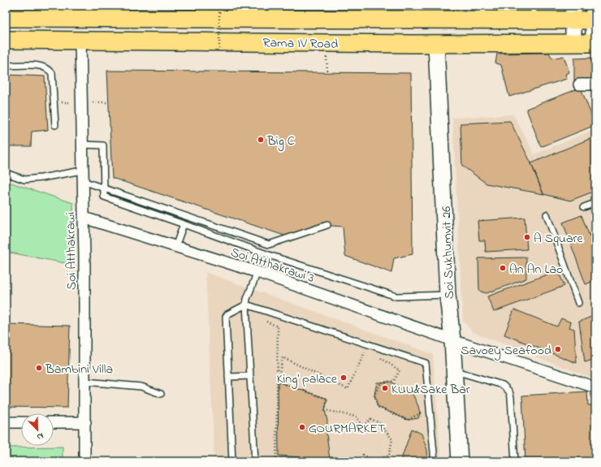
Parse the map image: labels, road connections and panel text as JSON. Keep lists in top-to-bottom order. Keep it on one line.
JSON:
{"streets":{"main road":["Rama IV Road"],"street":["Soi Atthakrawi","Soi Sukhumvit 26","Soi Atthakrawi 3"]},"crossings":[["Rama IV Road","Soi Atthakrawi"],["Rama IV Road","Soi Sukhumvit 26"],["Soi Atthakrawi","Soi Atthakrawi 3"],["Soi Sukhumvit 26","Soi Atthakrawi 3"]],"places":["Big C","A Square","An An Lao","Savoey Seafood","Bambini Villa","King' palace","KUU&Sake Bar","GOURMARKET"],"north":"bottom right"}
